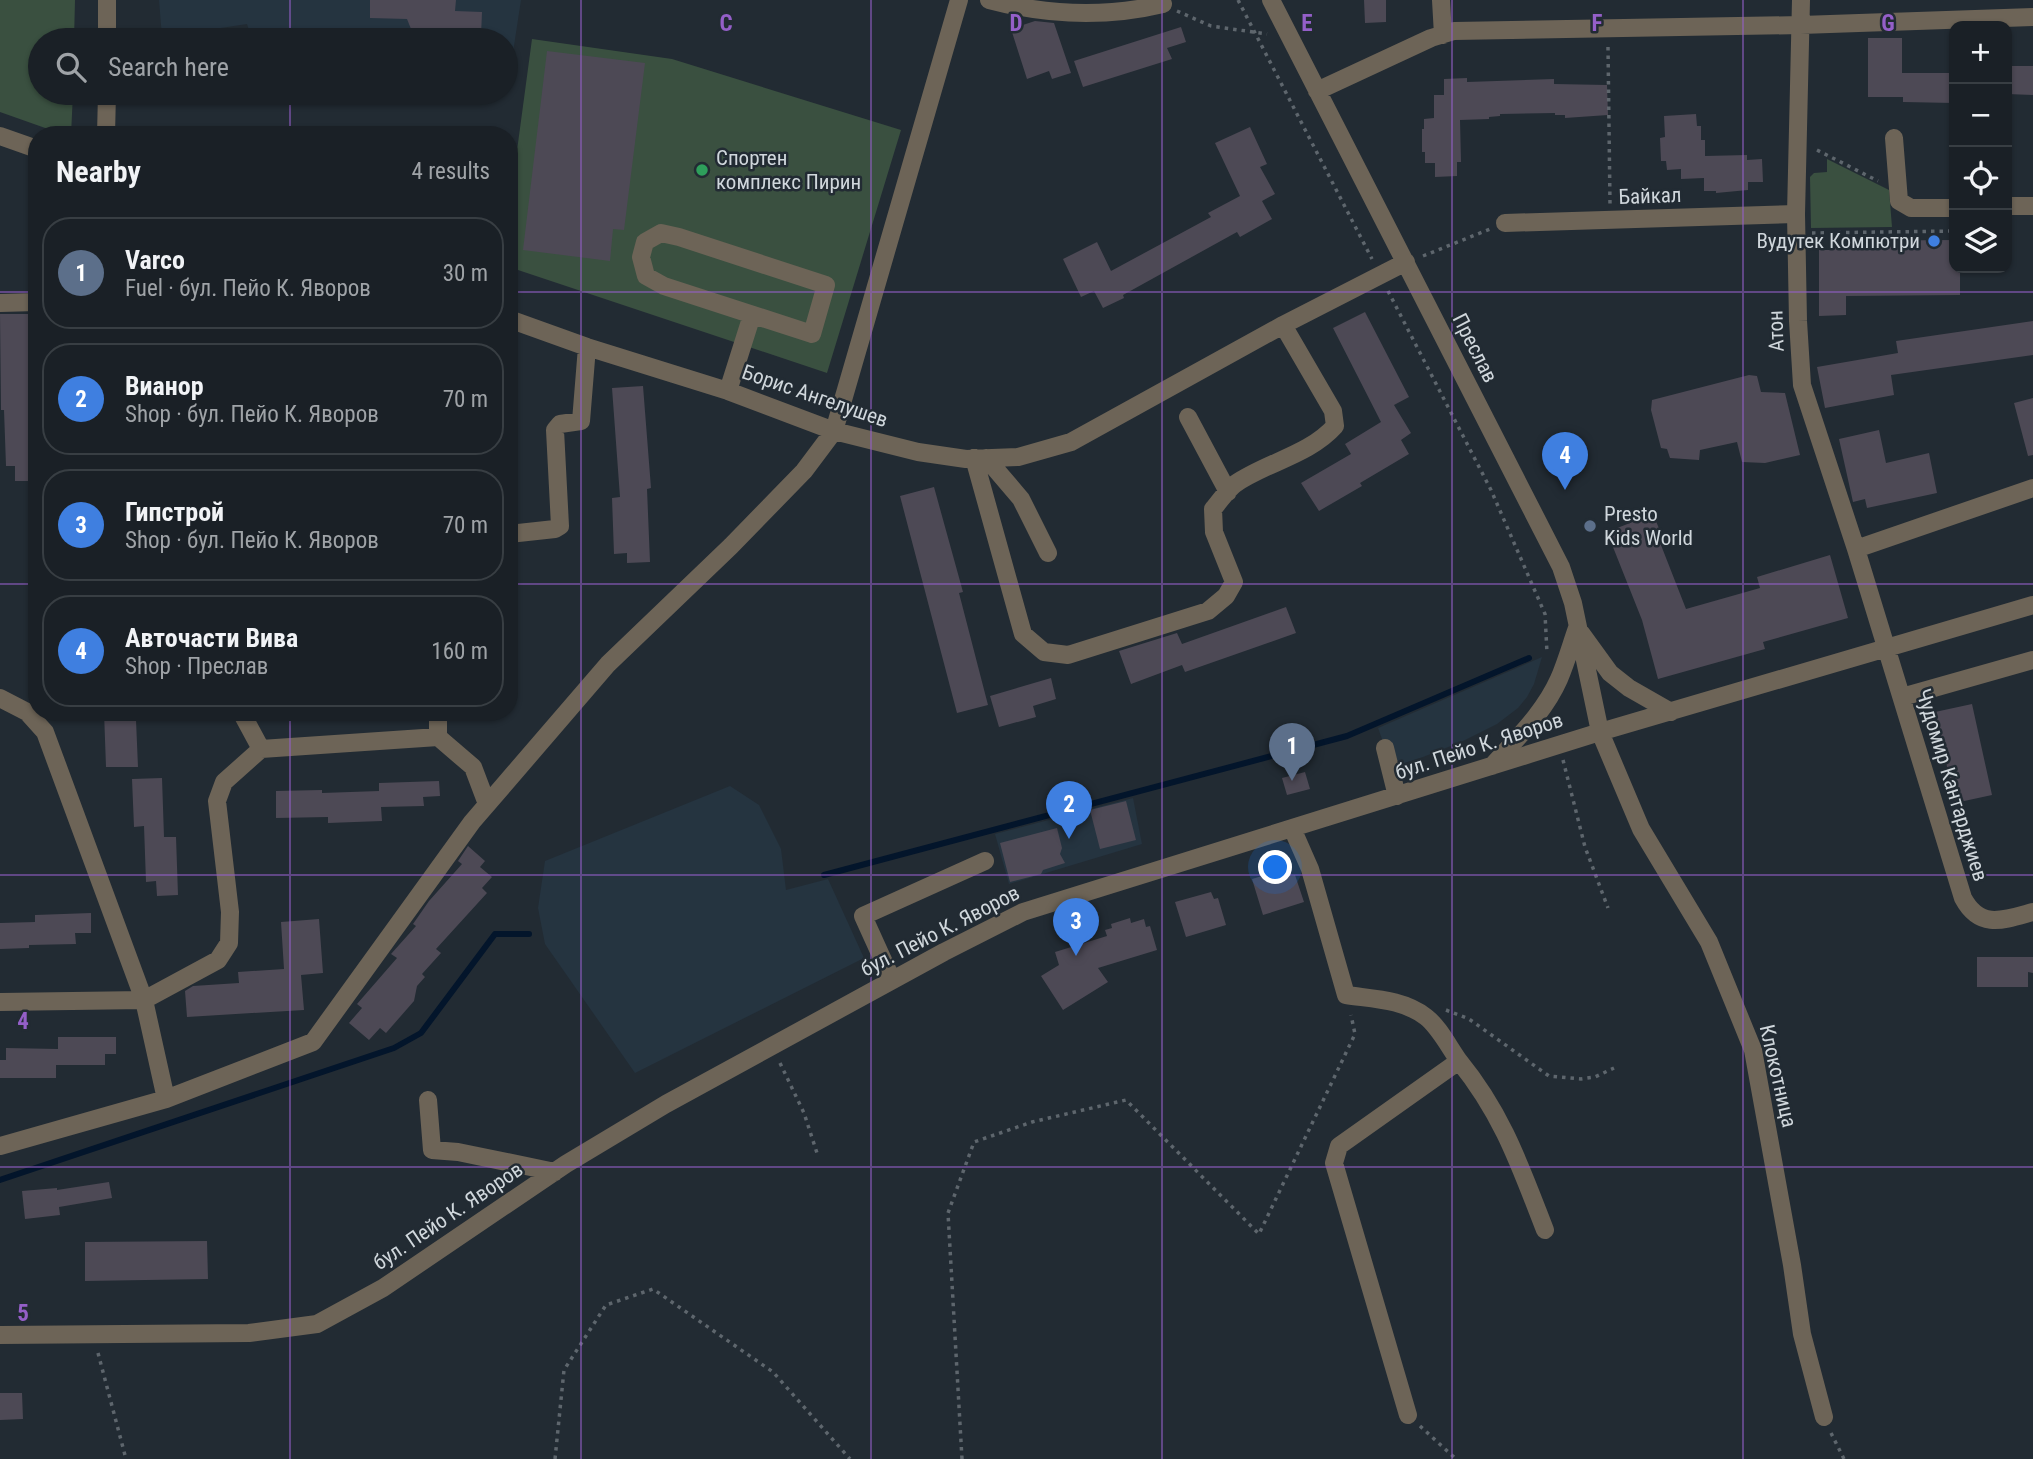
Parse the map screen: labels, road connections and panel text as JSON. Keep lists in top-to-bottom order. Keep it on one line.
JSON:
{"streets":{"street":["Байкал","Атон","Преслав","Борис Ангелушев","бул. Пейо К. Яворов","Чудомир Кантарджиев","Клокотница"]},"crossings":[["Байкал","Атон"],["Атон","бул. Пейо К. Яворов"],["Атон","Чудомир Кантарджиев"],["Преслав","Борис Ангелушев"],["Преслав","бул. Пейо К. Яворов"],["Преслав","Клокотница"],["бул. Пейо К. Яворов","Чудомир Кантарджиев"],["бул. Пейо К. Яворов","Клокотница"]],"places":["Спортен комплекс Пирин","Вудутек Компютри","Presto Kids World"],"page":{"map_buttons":["+","−"],"search":"Search here","heading":["Nearby","4 results"],"list":[{"mark":"1","name":"Varco","note":"Fuel · бул. Пейо К. Яворов","value":"30 m"},{"mark":"2","name":"Вианор","note":"Shop · бул. Пейо К. Яворов","value":"70 m"},{"mark":"3","name":"Гипстрой","note":"Shop · бул. Пейо К. Яворов","value":"70 m"},{"mark":"4","name":"Авточасти Вива","note":"Shop · Преслав","value":"160 m"}],"pins":["4","1","2","3"]},"grid":{"columns":["C","D","E","F","G"],"rows":["4","5"]}}
